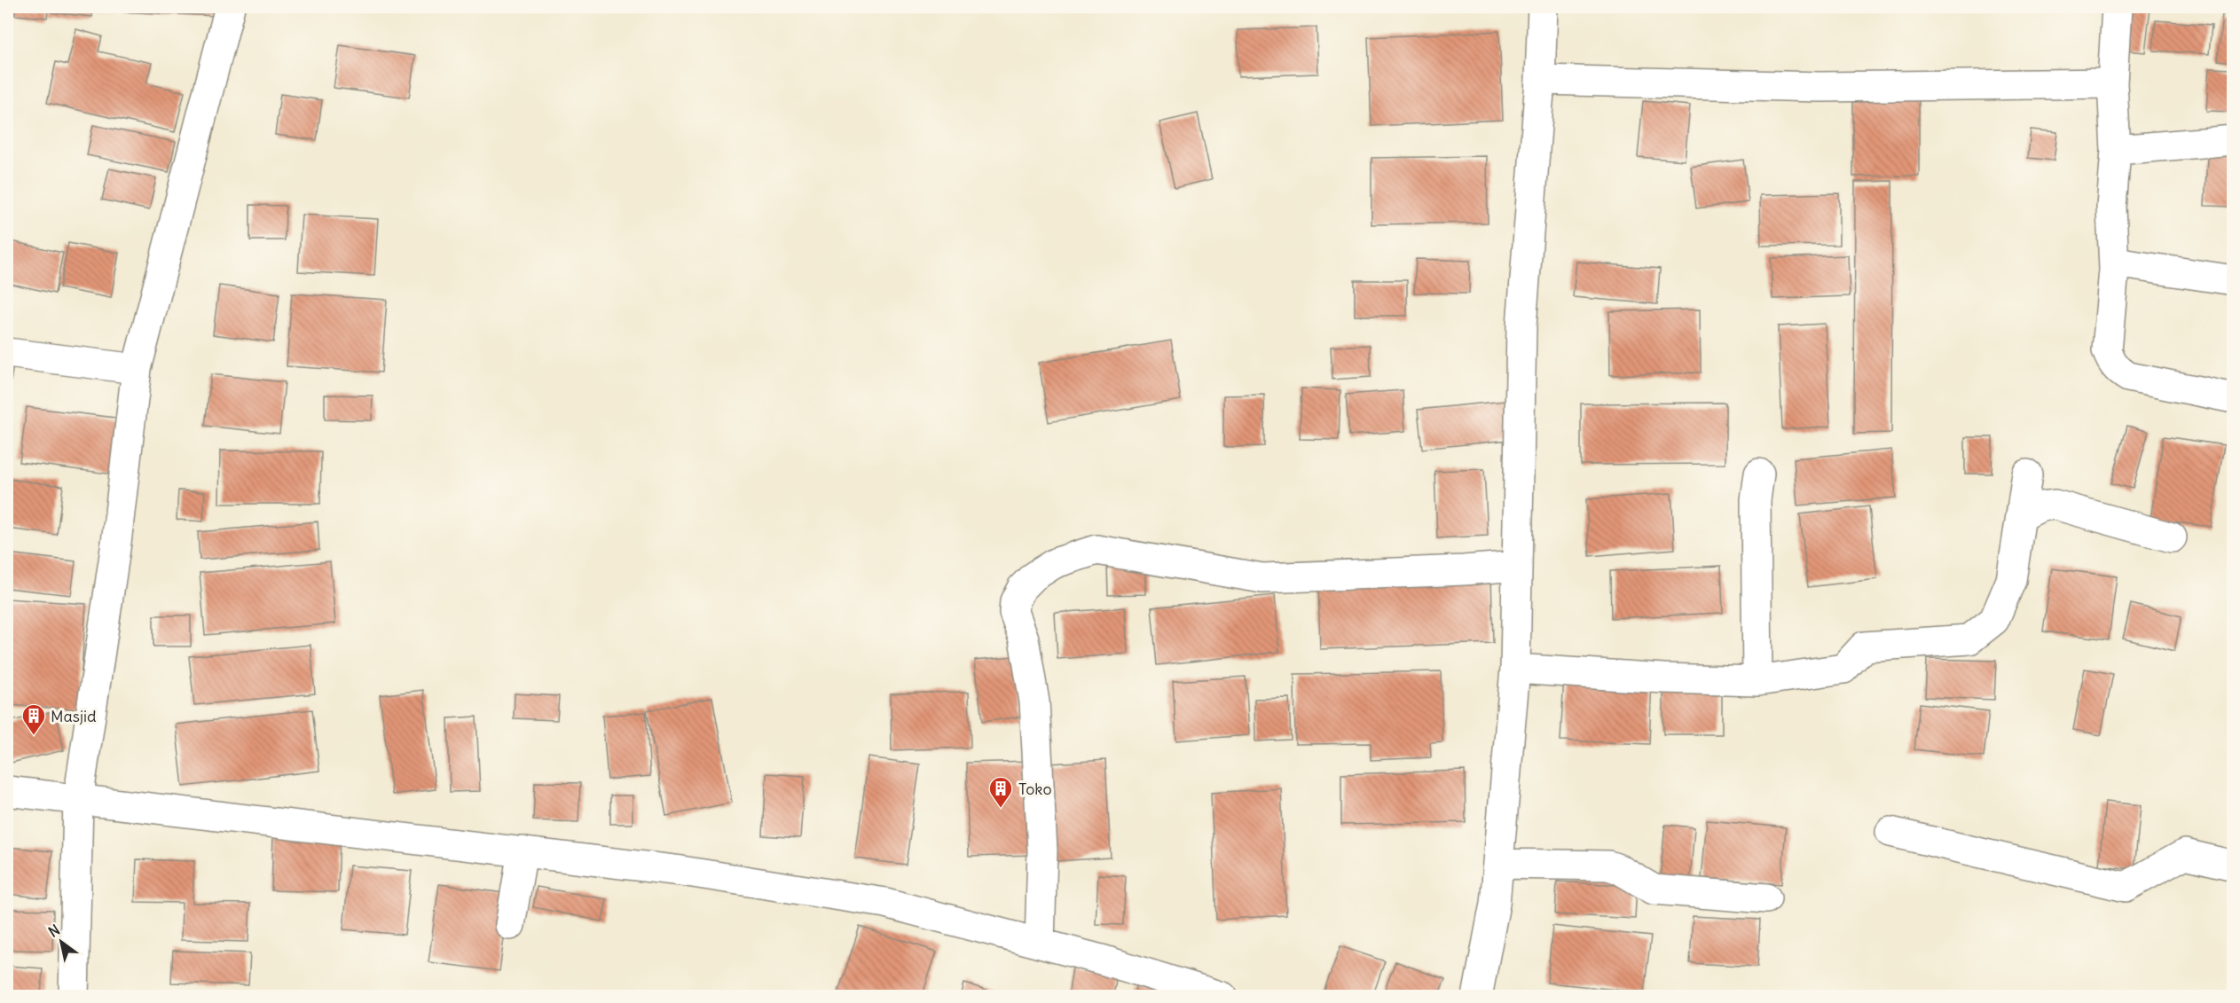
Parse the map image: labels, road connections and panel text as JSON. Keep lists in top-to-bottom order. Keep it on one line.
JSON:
{"places":{"building":["Masjid","Toko"]},"north":"top left"}
